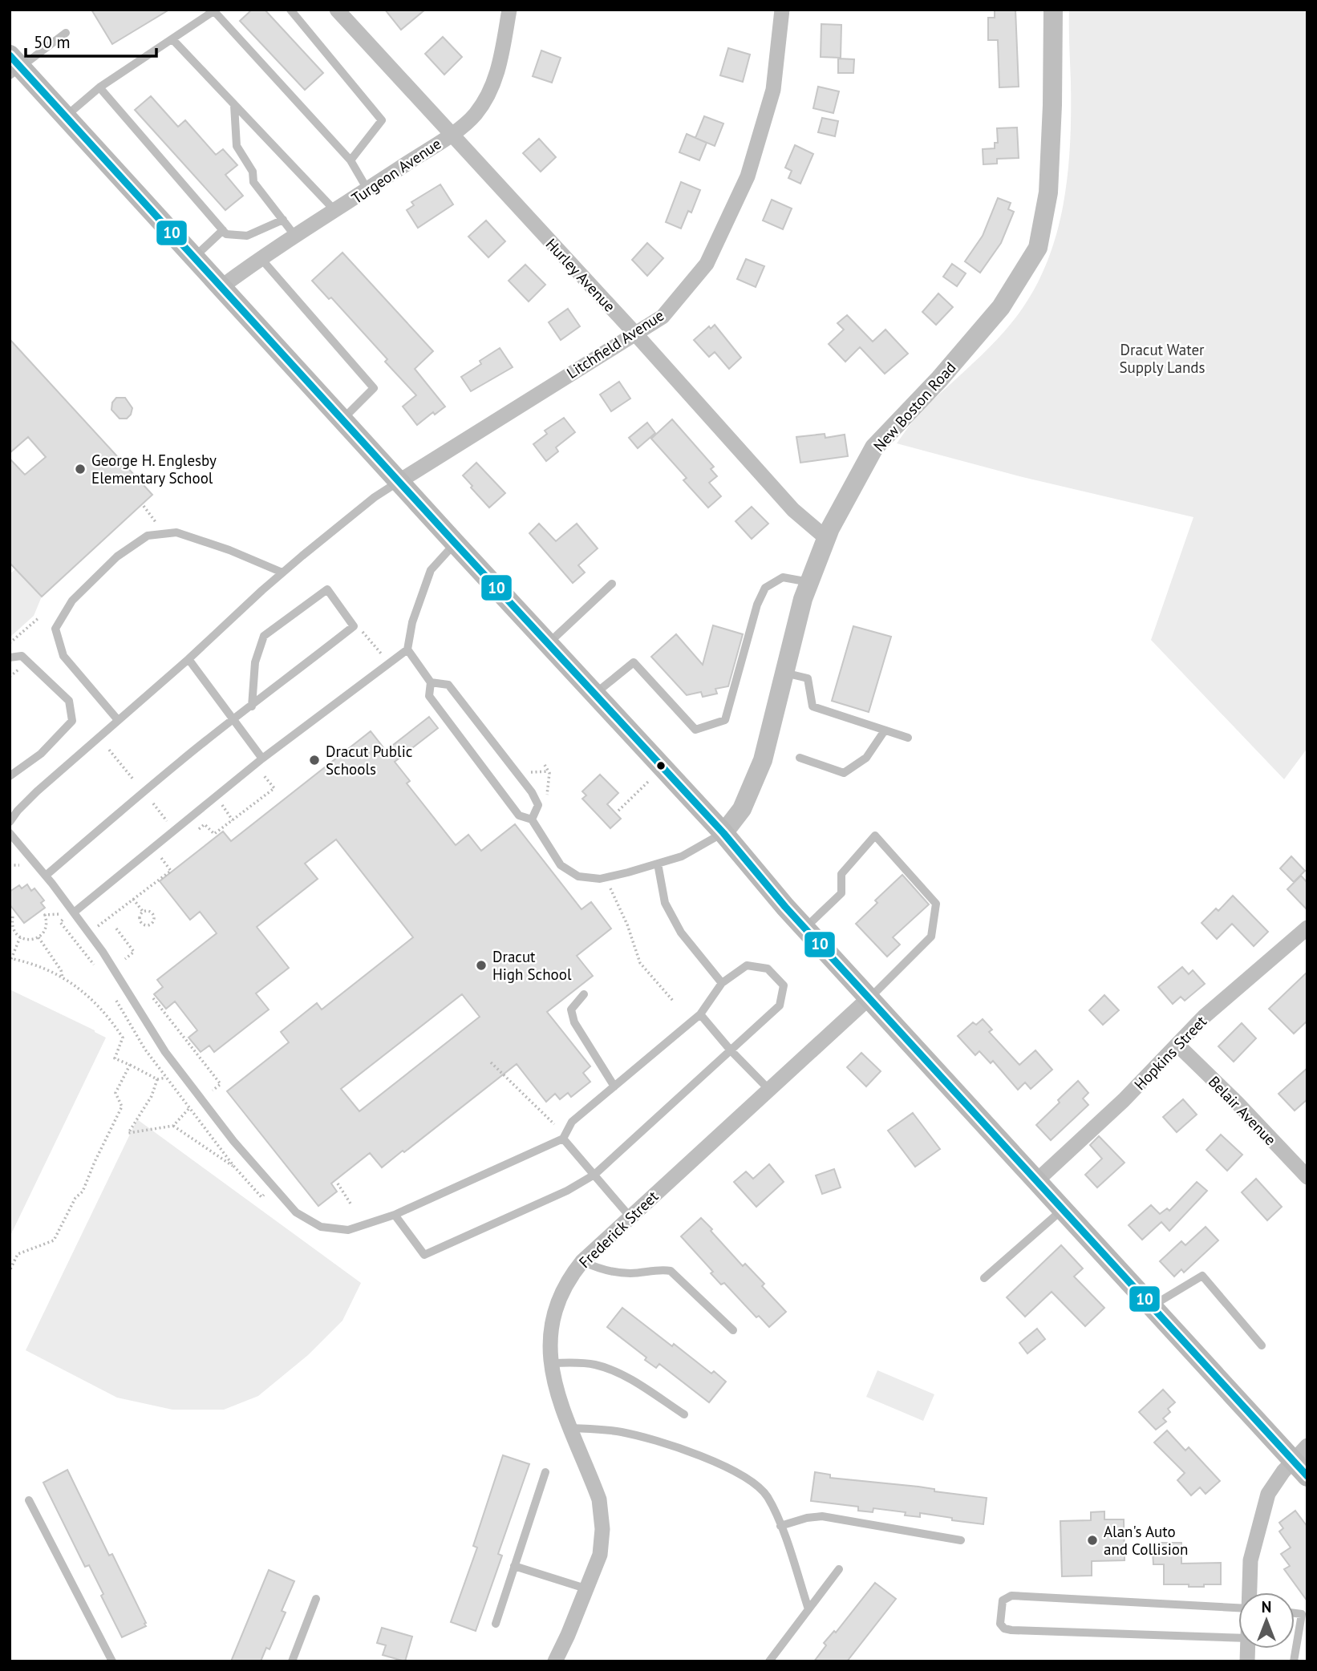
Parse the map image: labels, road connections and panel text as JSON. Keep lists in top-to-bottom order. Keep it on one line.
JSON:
{"streets":{"street":["Turgeon Avenue","Hurley Avenue","Litchfield Avenue","New Boston Road","Hopkins Street","Belair Avenue","Frederick Street"]},"crossings":[["Turgeon Avenue","Hurley Avenue"],["Hurley Avenue","Litchfield Avenue"],["Hurley Avenue","New Boston Road"],["Hopkins Street","Belair Avenue"]],"parks":["Dracut Water Supply Lands"],"places":["George H. Englesby Elementary School","Dracut Public Schools","Dracut High School","Alan's Auto and Collision"],"lines":["transit line 10"],"scale_bar":"50 m","north":"top"}
